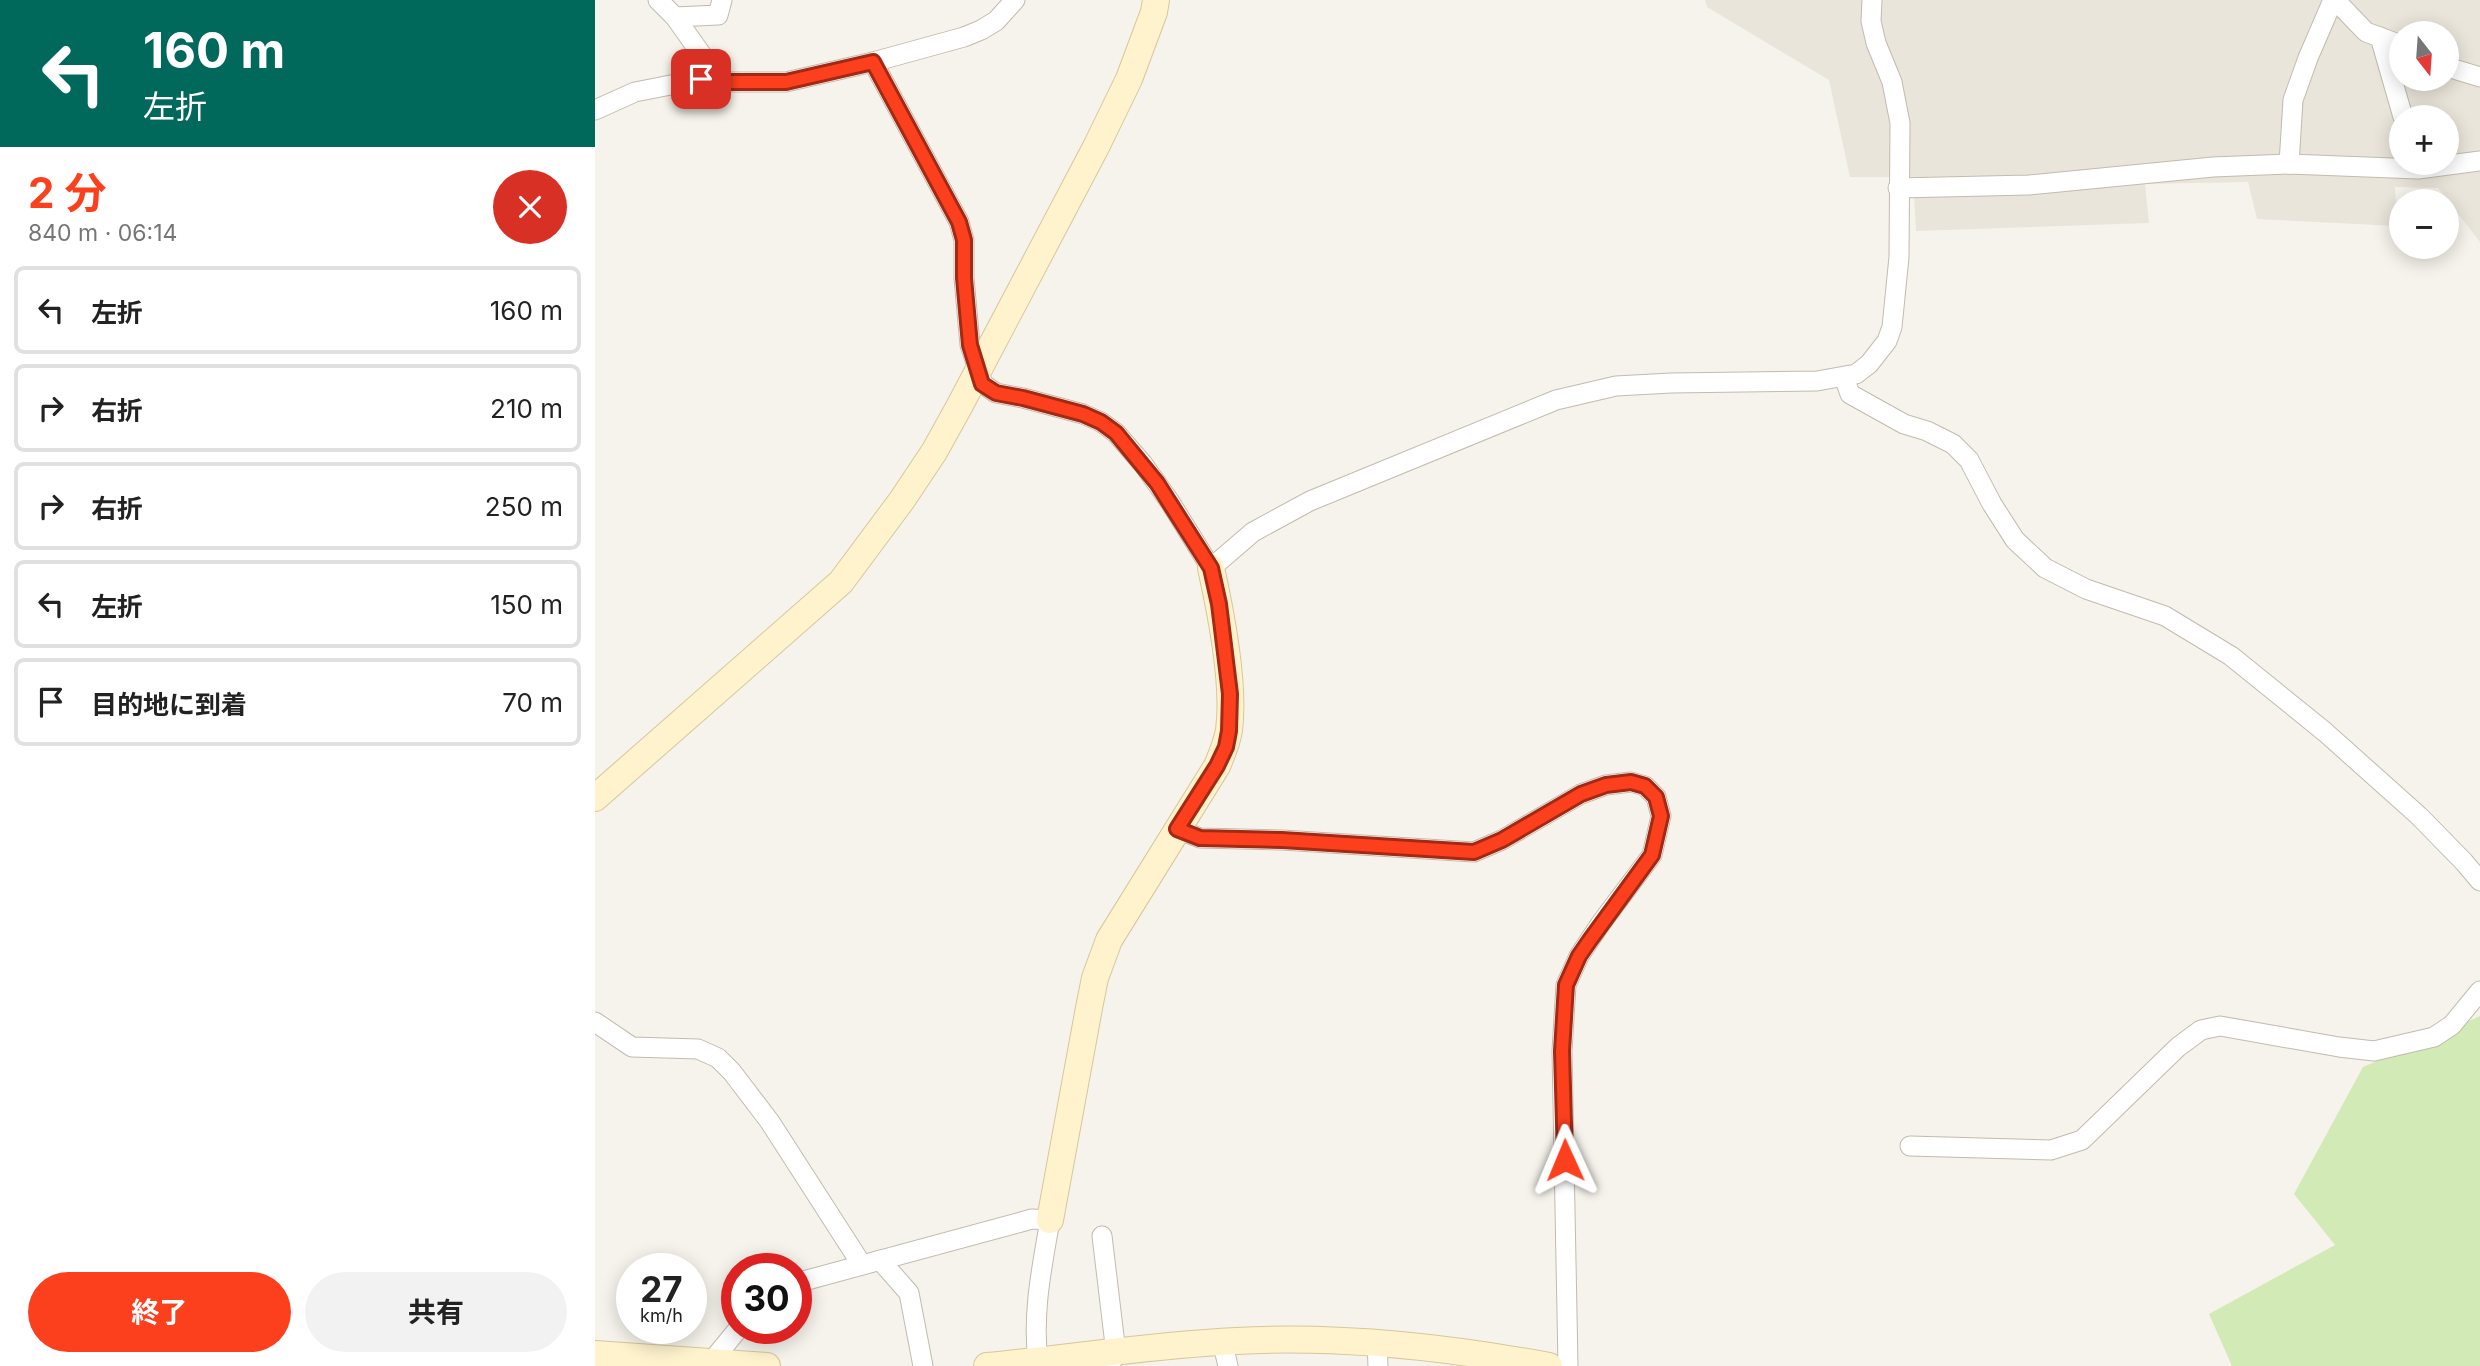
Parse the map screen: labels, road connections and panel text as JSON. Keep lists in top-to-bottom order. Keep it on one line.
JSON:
{"north":"bottom","page":{"turn":["160 m","左折"],"map_buttons":["+","−"],"heading":["2 分","840 m · 06:14"],"list":[{"name":"左折","value":"160 m"},{"name":"右折","value":"210 m"},{"name":"右折","value":"250 m"},{"name":"左折","value":"150 m"},{"name":"目的地に到着","value":"70 m"}],"speed":"27 km/h","limit":"30","buttons":["終了","共有"]}}
